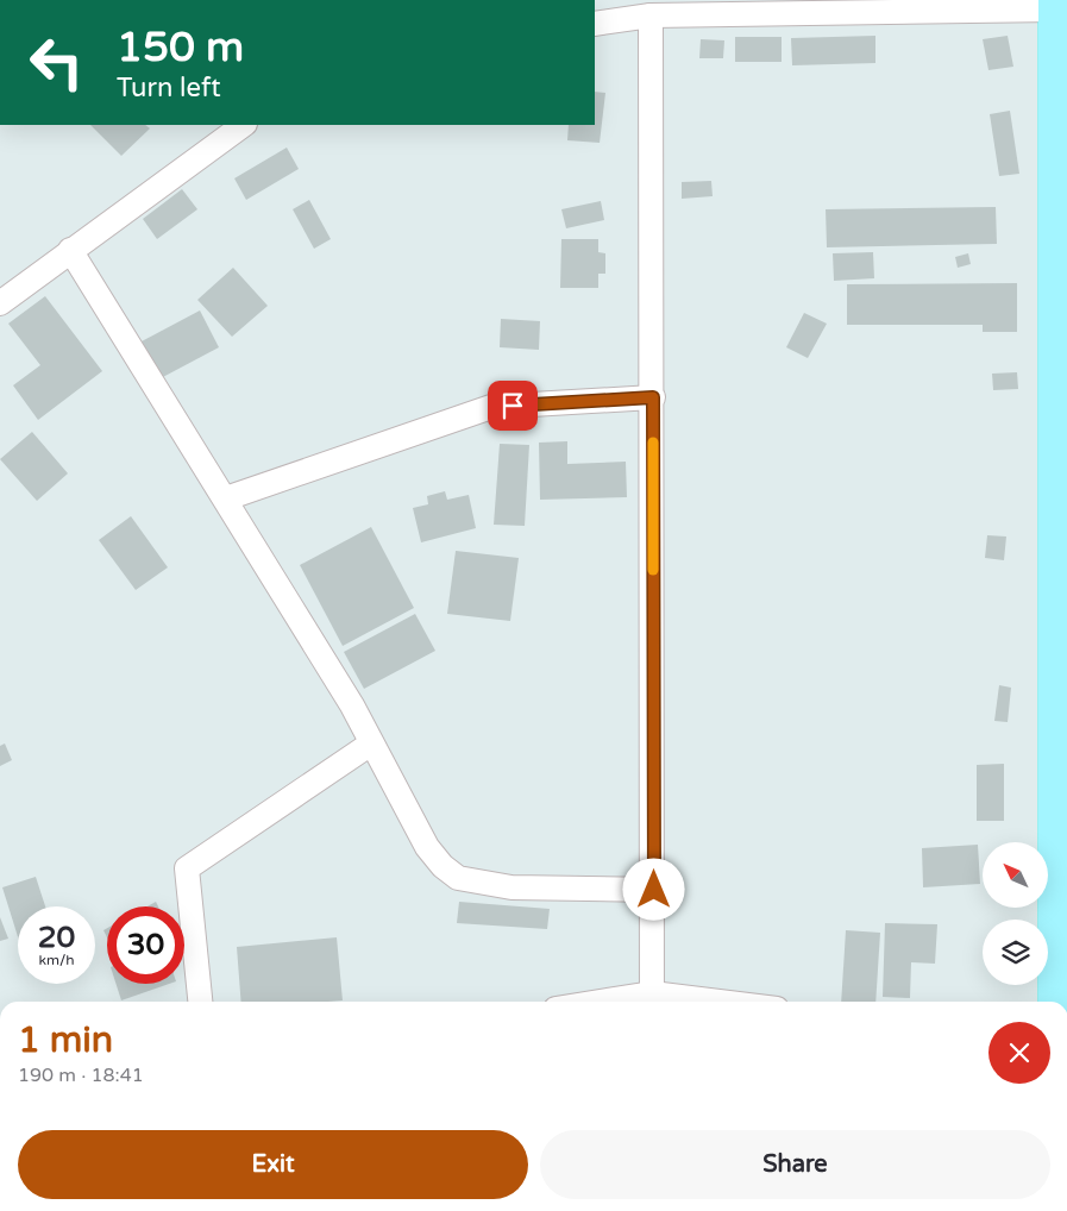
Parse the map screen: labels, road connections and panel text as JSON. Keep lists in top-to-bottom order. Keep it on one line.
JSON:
{"north":"top left","page":{"turn":["150 m","Turn left"],"speed":"20 km/h","limit":"30","heading":["1 min","190 m · 18:41"],"buttons":["Exit","Share"]}}
